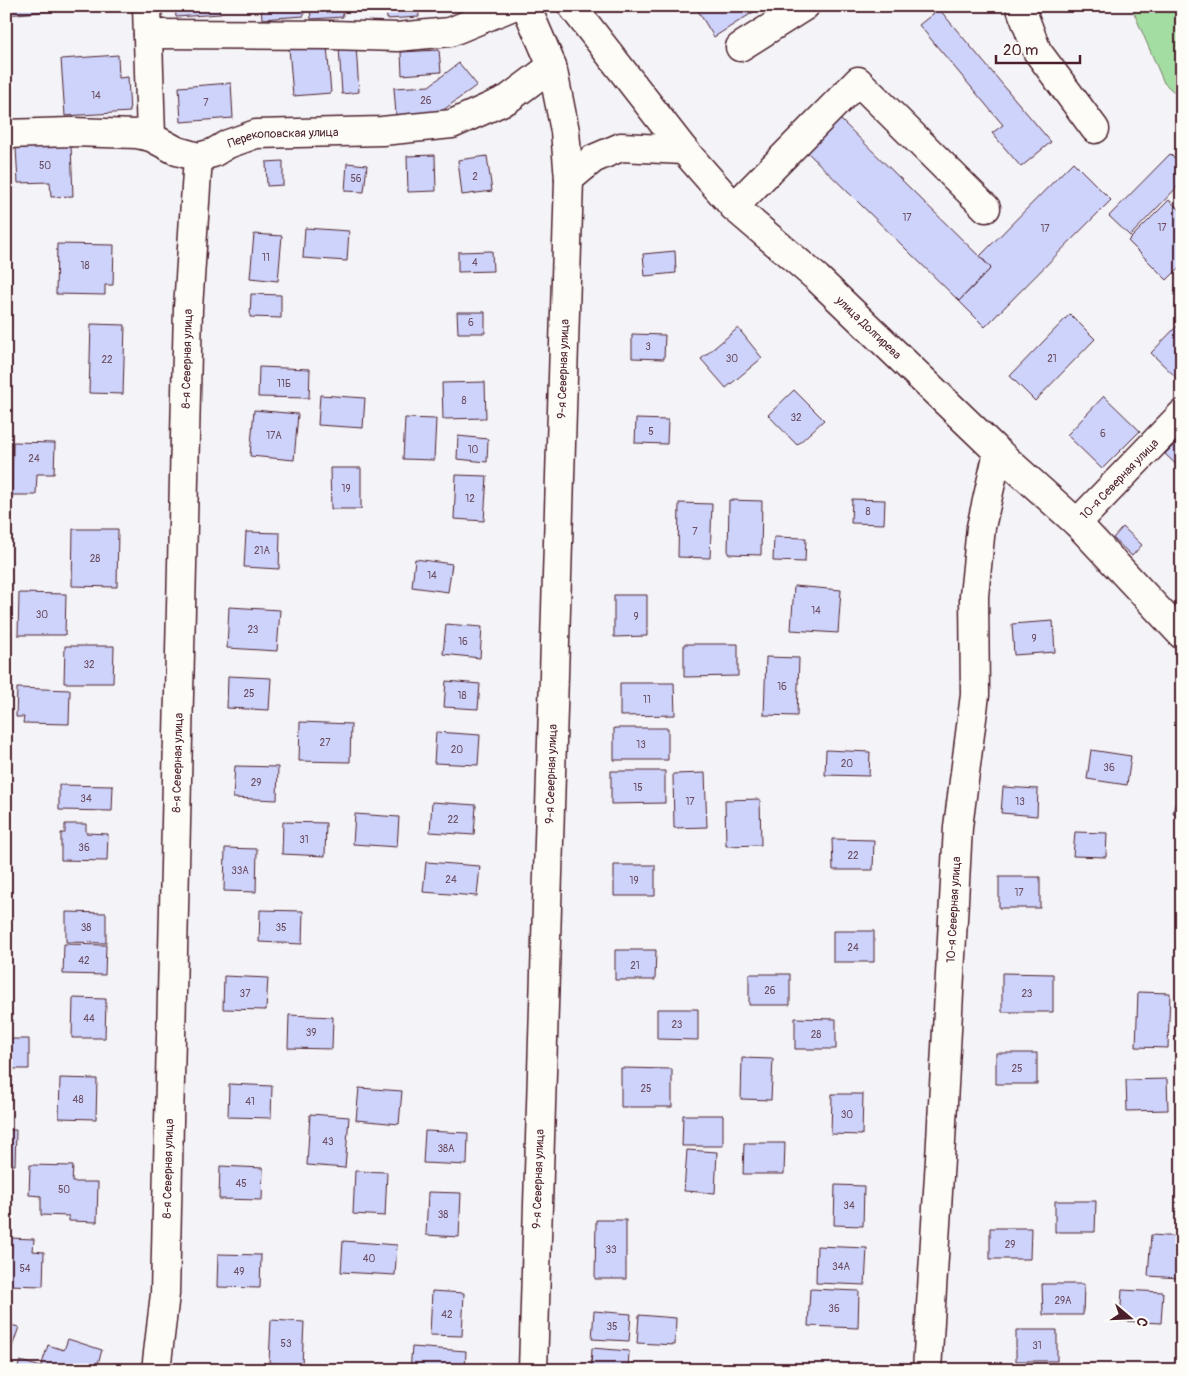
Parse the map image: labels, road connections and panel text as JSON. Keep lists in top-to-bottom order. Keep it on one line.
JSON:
{"streets":{"street":["Перекоповская улица","улица Долгирева","8-я Северная улица","9-я Северная улица","10-я Северная улица"]},"crossings":[["Перекоповская улица","8-я Северная улица"],["Перекоповская улица","9-я Северная улица"],["улица Долгирева","10-я Северная улица"]],"house_numbers":["14","26","7","50","2","56","17","17","17","11","4","18","6","3","30","21","22","11Б","8","32","5","6","17А","10","24","19","12","8","7","21A","28","14","14","30","9","23","9","16","32","16","25","18","11","27","13","20","20","36","29","15","34","17","13","22","31","36","22","33А","24","19","17","38","35","24","42","21","26","37","23","44","23","39","28","25","25","48","41","30","43","38A","45","50","34","38","29","33","40","34A","54","49","29A","36","42","35","53","31"],"scale_bar":"20 m","north":"right"}
